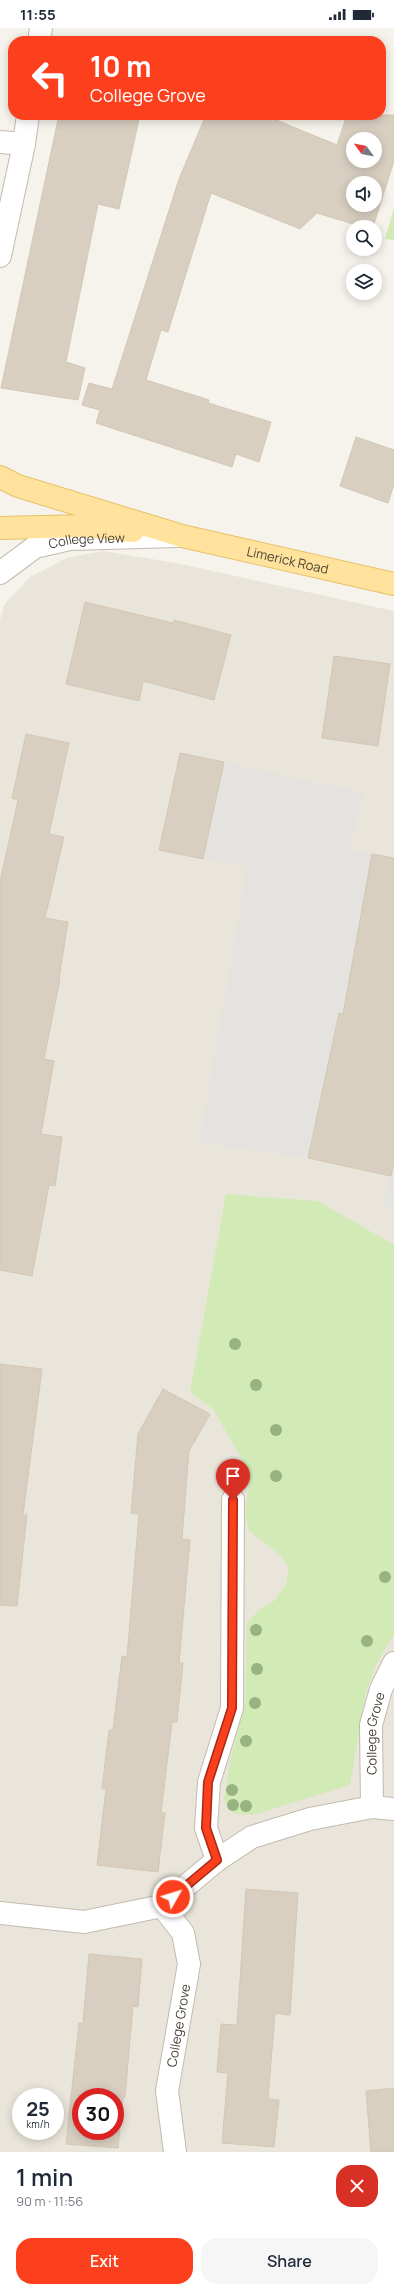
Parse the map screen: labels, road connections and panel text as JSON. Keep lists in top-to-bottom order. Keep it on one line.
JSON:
{"streets":{"main road":["Limerick Road"],"street":["College View","College Grove"]},"crossings":[["College View","Limerick Road"]],"north":"top left","page":{"status":"11:55","turn":["10 m","College Grove"],"speed":"25 km/h","limit":"30","heading":["1 min","90 m · 11:56"],"buttons":["Exit","Share"]}}
